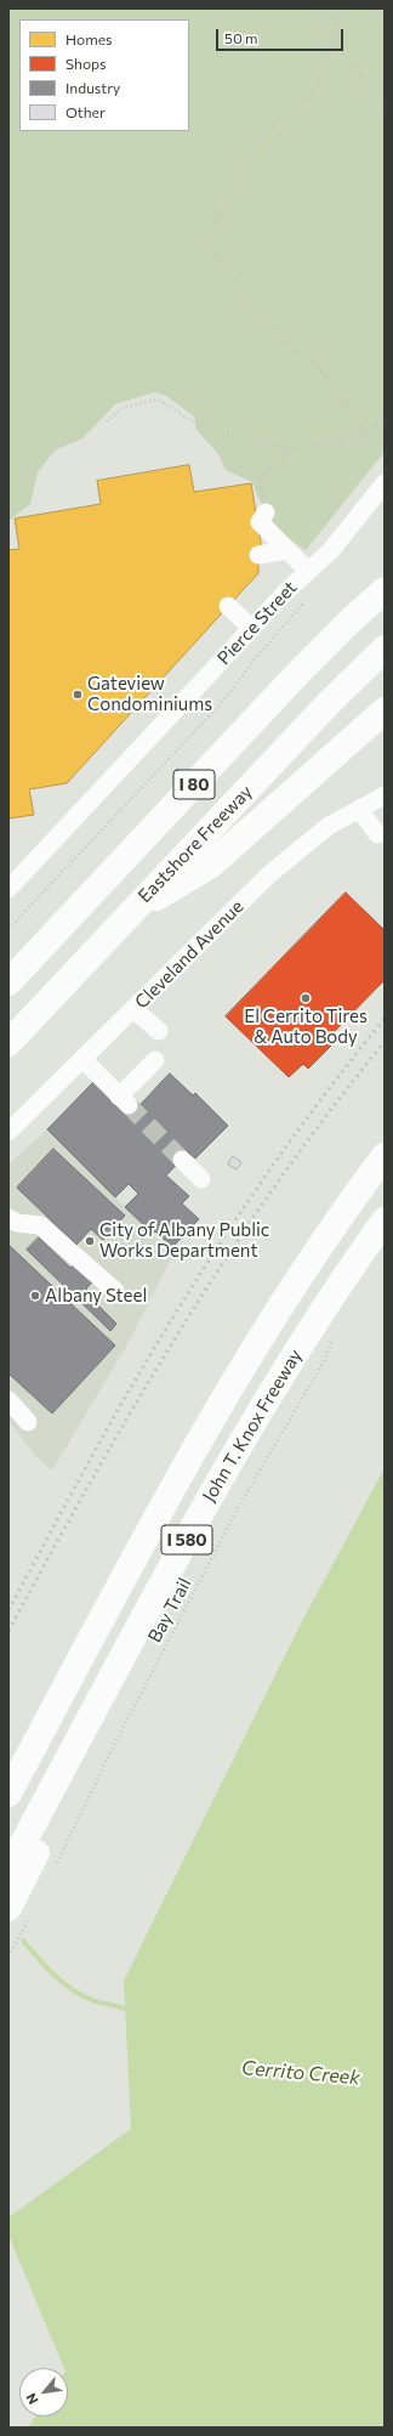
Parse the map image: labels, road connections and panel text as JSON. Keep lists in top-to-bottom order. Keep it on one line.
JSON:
{"streets":{"highway":["I 80","Eastshore Freeway","John T. Knox Freeway","I 580"],"street":["Pierce Street","Cleveland Avenue"],"path":["Bay Trail"]},"water":["Cerrito Creek"],"places":["Gateview Condominiums","El Cerrito Tires & Auto Body","City of Albany Public Works Department","Albany Steel"],"legend":["Homes","Shops","Industry","Other"],"scale_bar":"50 m","north":"bottom left"}
